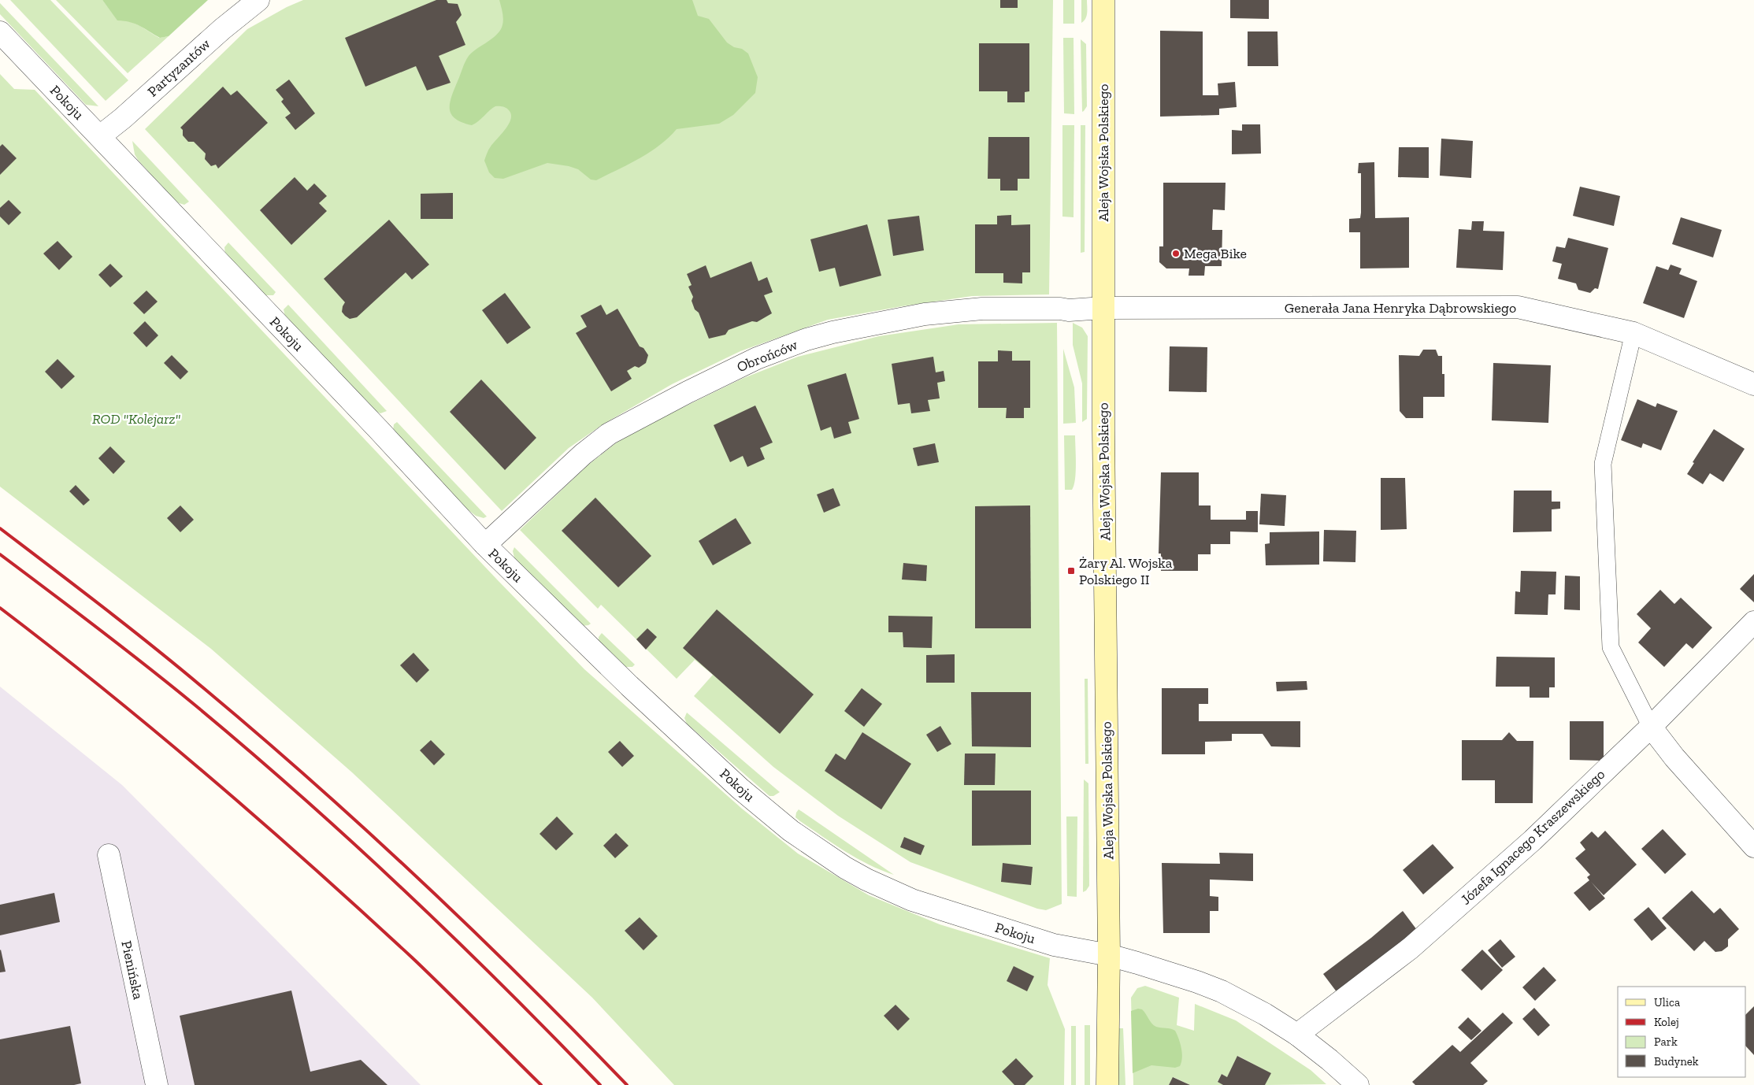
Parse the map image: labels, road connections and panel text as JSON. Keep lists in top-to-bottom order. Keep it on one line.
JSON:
{"streets":{"street":["Partyzantów","Pokoju","Aleja Wojska Polskiego","Generała Jana Henryka Dąbrowskiego","Obrońców","Józefa Ignacego Kraszewskiego","Pienińska"]},"crossings":[["Partyzantów","Pokoju"],["Pokoju","Aleja Wojska Polskiego"],["Pokoju","Obrońców"],["Pokoju","Józefa Ignacego Kraszewskiego"],["Aleja Wojska Polskiego","Generała Jana Henryka Dąbrowskiego"],["Aleja Wojska Polskiego","Obrońców"],["Generała Jana Henryka Dąbrowskiego","Obrońców"]],"parks":["ROD \"Kolejarz\""],"places":{"other":["Mega Bike"],"transit":["Żary Al. Wojska Polskiego II"]},"legend":["Ulica","Kolej","Park","Budynek"]}
